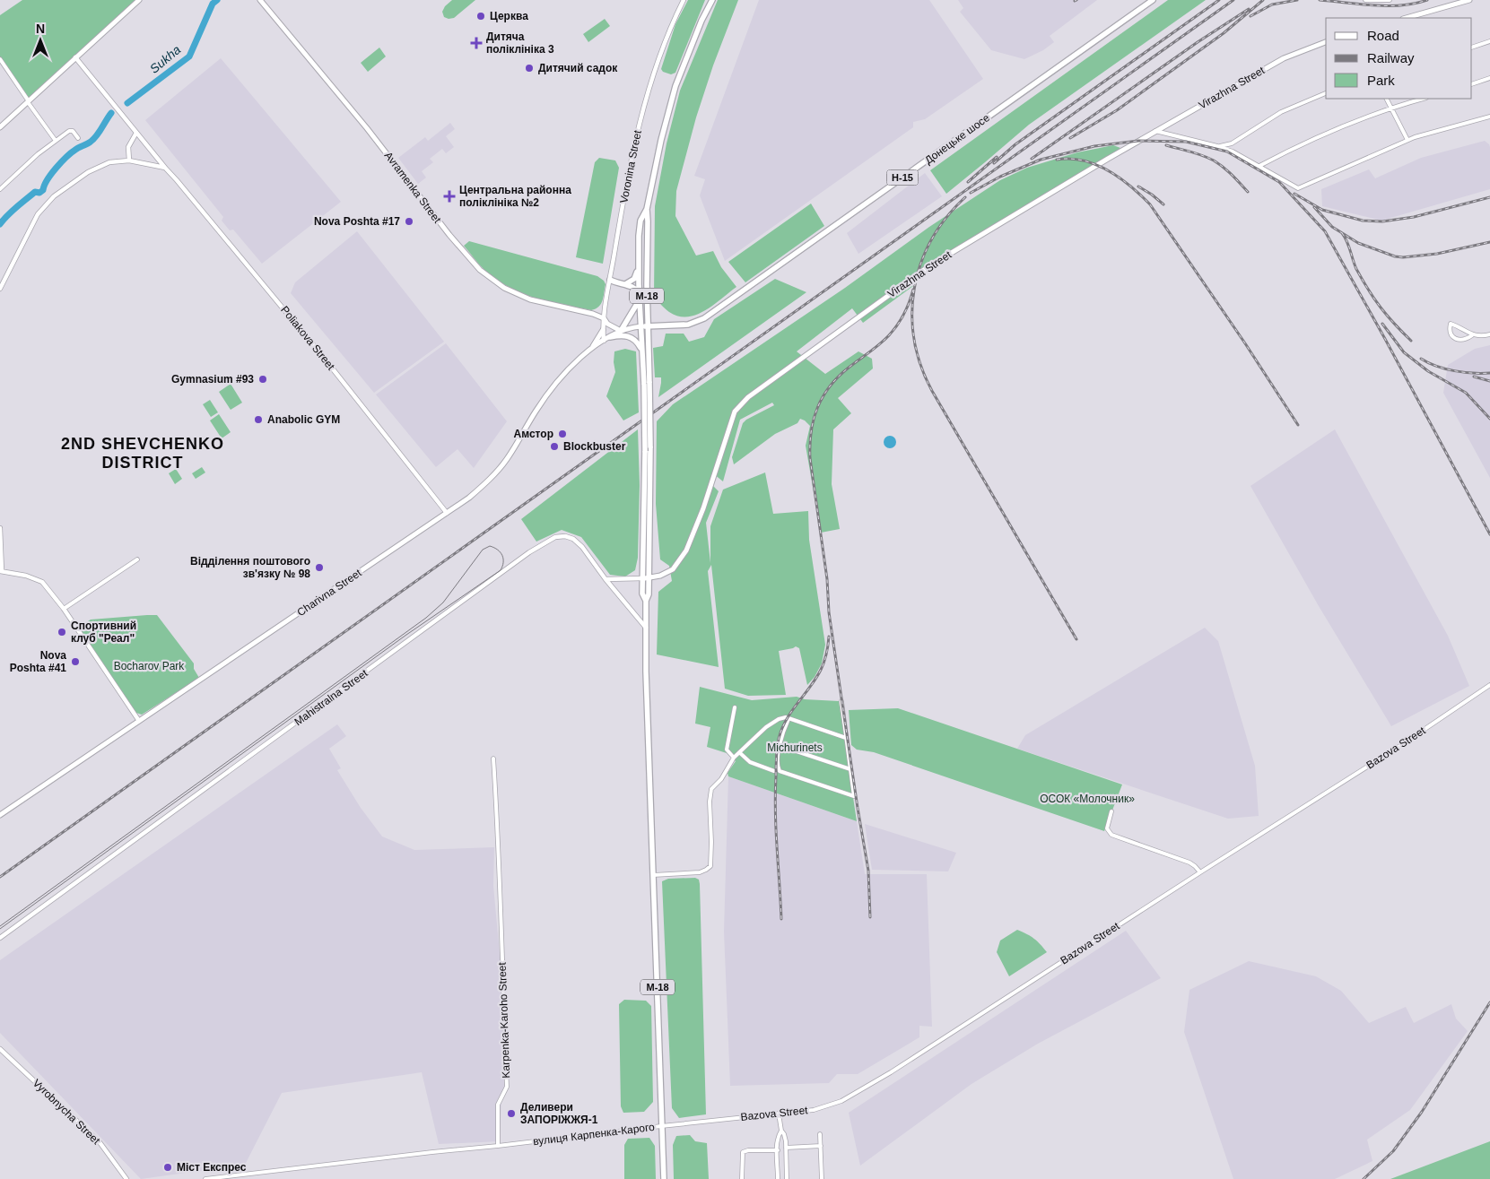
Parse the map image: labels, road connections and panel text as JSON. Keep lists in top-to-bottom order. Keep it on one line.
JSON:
{"streets":{"main road":["Virazhna Street","Донецьке шосе","Н-15","Avramenka Street","М-18","Charivna Street"],"street":["Voronina Street","Poliakova Street","Mahistralna Street","Bazova Street","Karpenka-Karoho Street","Vyrobnycha Street","вулиця Карпенка-Карого"]},"crossings":[["Virazhna Street","М-18"],["Virazhna Street","Mahistralna Street"],["Донецьке шосе","М-18"],["Донецьке шосе","Charivna Street"],["Voronina Street","Avramenka Street"],["Voronina Street","Charivna Street"],["Avramenka Street","Charivna Street"],["М-18","Charivna Street"],["М-18","Mahistralna Street"],["М-18","Bazova Street"],["М-18","вулиця Карпенка-Карого"],["Poliakova Street","Charivna Street"],["Bazova Street","вулиця Карпенка-Карого"],["Karpenka-Karoho Street","вулиця Карпенка-Карого"]],"districts":["2ND SHEVCHENKO DISTRICT"],"water":["Sukha"],"parks":["Bocharov Park","Michurinets","ОСОК «Молочник»"],"places":{"other":["Церква","Дитячий садок","Nova Poshta #17","Gymnasium #93","Anabolic GYM","Амстор","Blockbuster","Відділення поштового зв'язку № 98","Спортивний клуб \"Реал\"","Nova Poshta #41","Деливери ЗАПОРІЖЖЯ-1","Мiст Експрес"],"health":["Дитяча поліклініка 3","Центральна районна поліклініка №2"]},"legend":["Road","Railway","Park"],"north":"top"}
